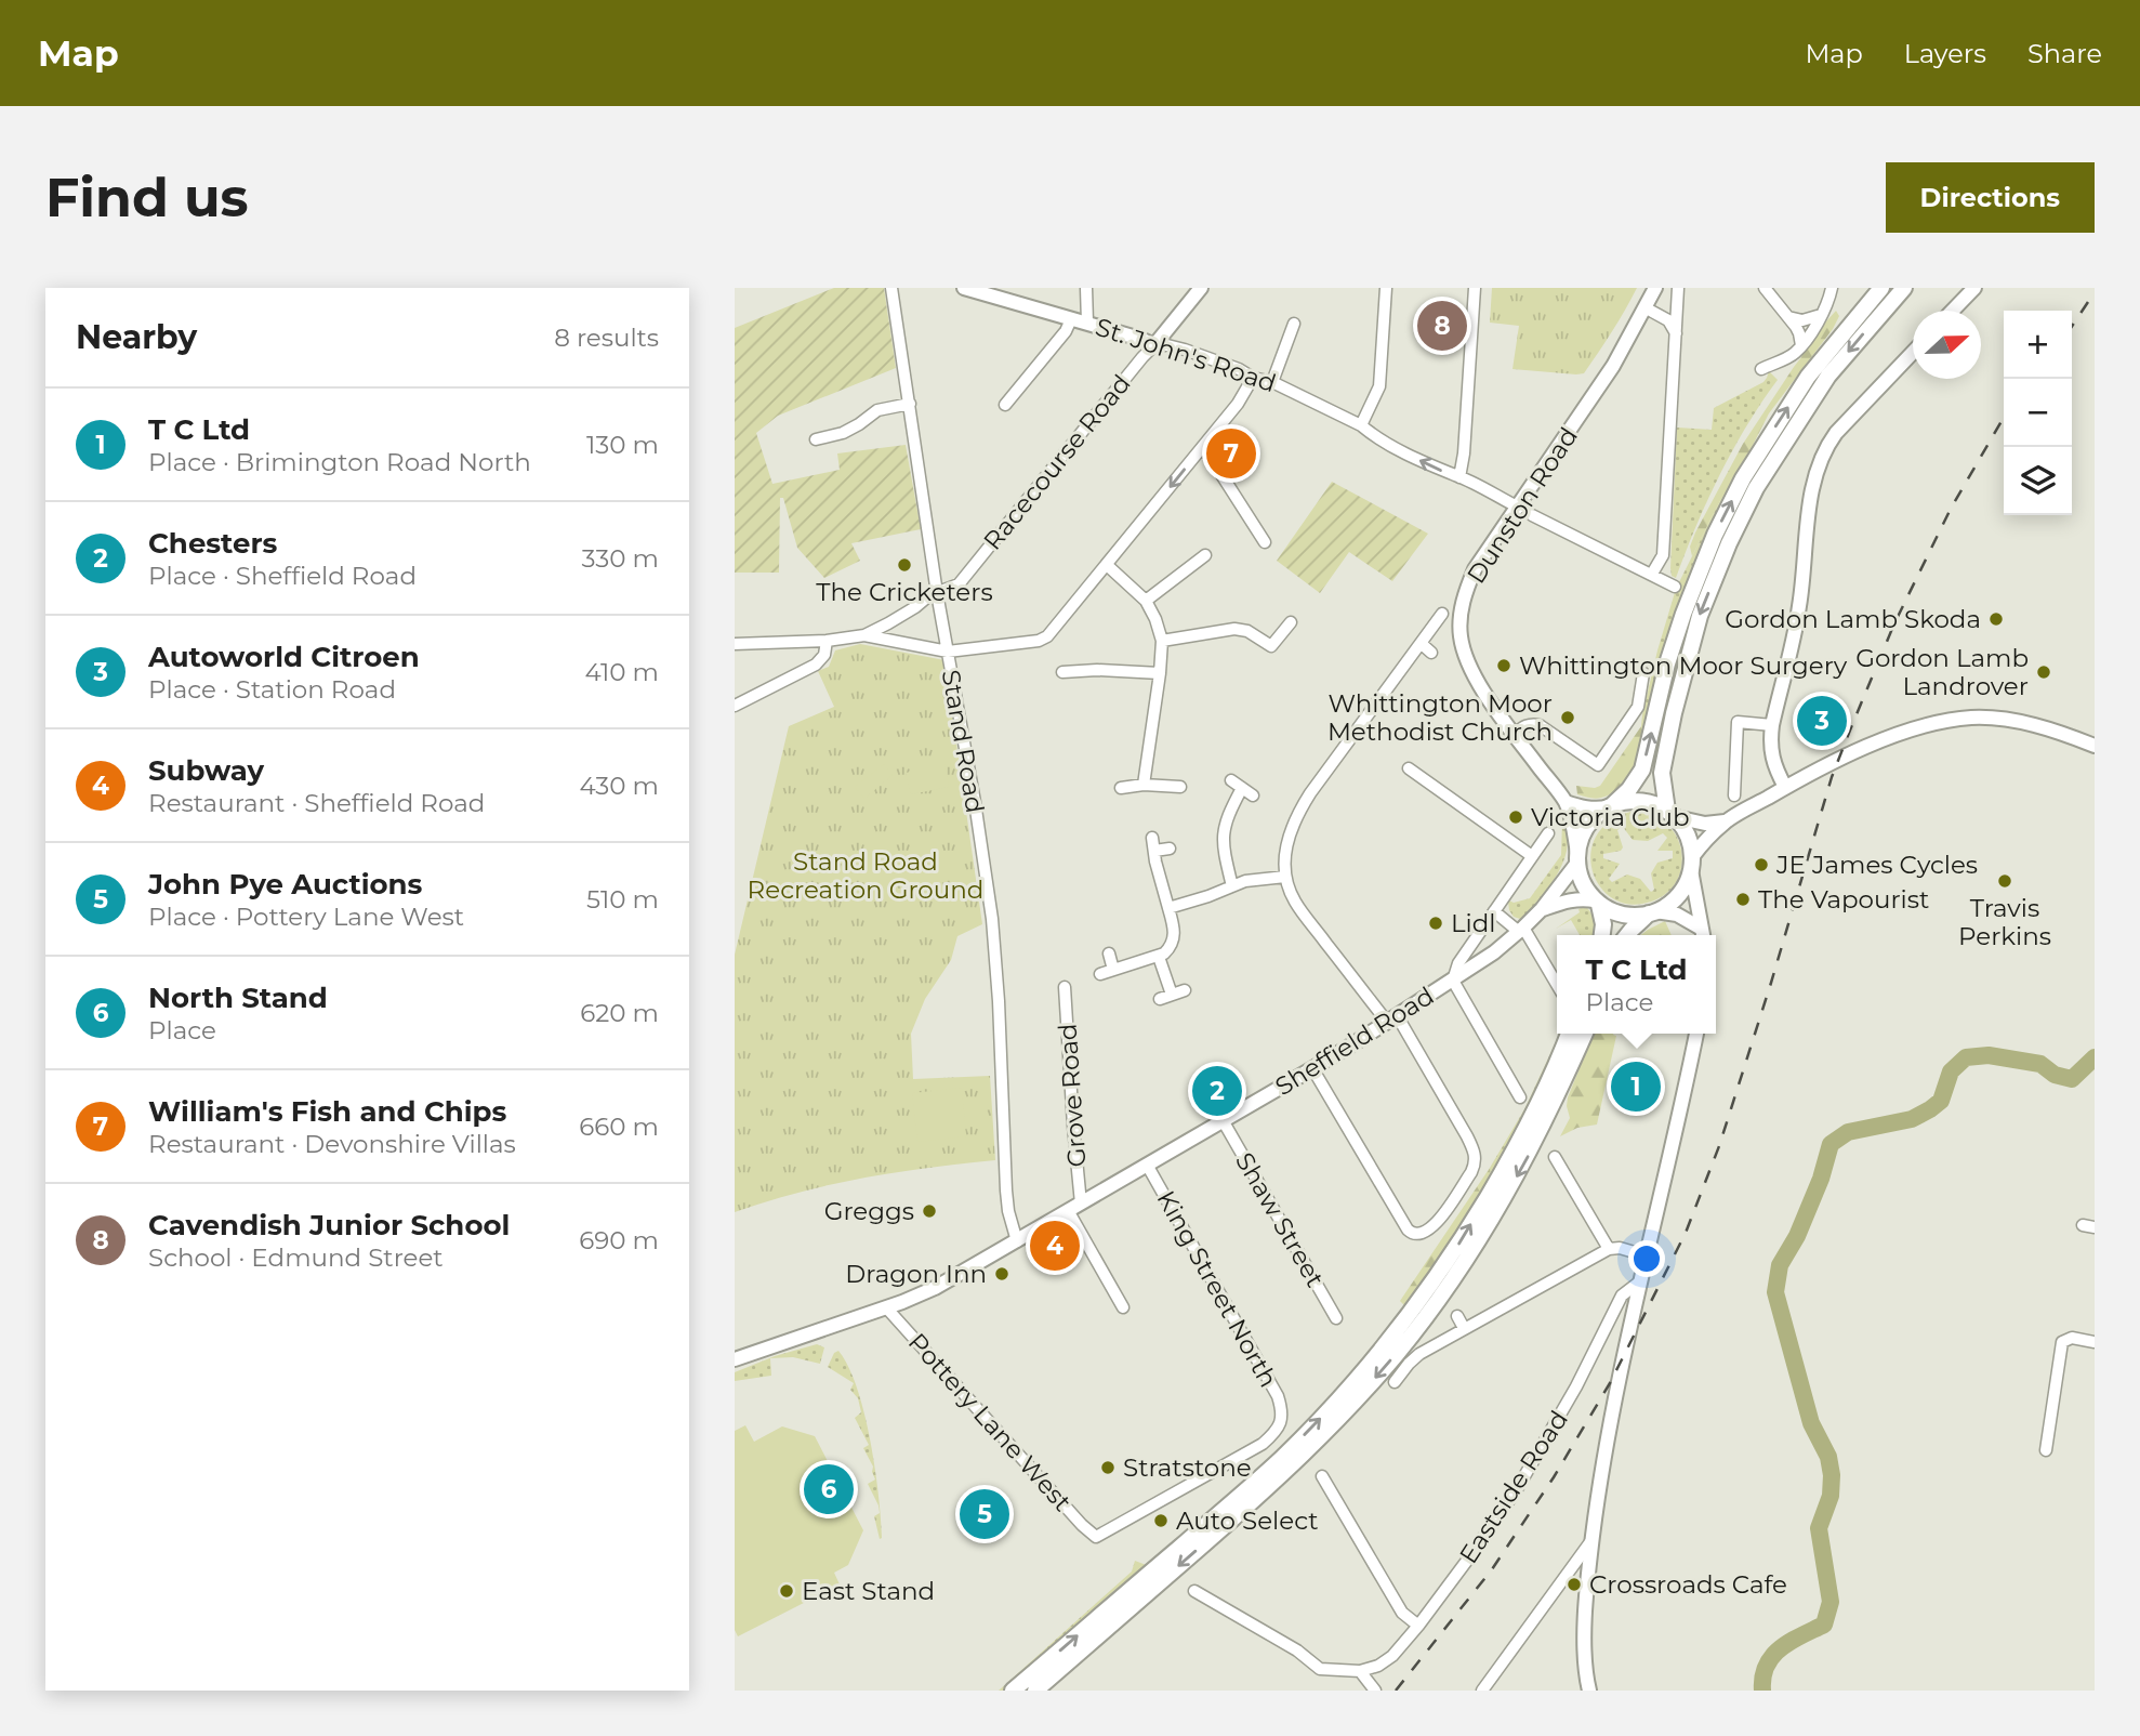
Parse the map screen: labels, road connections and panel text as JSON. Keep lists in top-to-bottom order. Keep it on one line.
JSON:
{"streets":{"main road":["St. John's Road","Racecourse Road","Dunston Road","Sheffield Road"],"street":["Stand Road","Grove Road","Shaw Street","King Street North","Pottery Lane West","Eastside Road"]},"crossings":[["St. John's Road","Racecourse Road"],["St. John's Road","Dunston Road"],["Racecourse Road","Stand Road"],["Stand Road","Sheffield Road"],["Sheffield Road","Grove Road"],["Sheffield Road","Shaw Street"],["Sheffield Road","King Street North"],["Sheffield Road","Pottery Lane West"],["King Street North","Pottery Lane West"]],"parks":["Stand Road Recreation Ground"],"places":["The Cricketers","Gordon Lamb Skoda","Whittington Moor Surgery","Gordon Lamb Landrover","Whittington Moor Methodist Church","Victoria Club","JE James Cycles","Travis Perkins","The Vapourist","Lidl","Greggs","Dragon Inn","Stratstone","Auto Select","Crossroads Cafe","East Stand"],"north":"right","page":{"header":"Map","nav":["Map","Layers","Share"],"buttons":"Directions","title":"Find us","heading":["Nearby","8 results"],"pins":["8","7","3","1","2","4","6","5"],"map_buttons":["+","−"],"list":[{"mark":"1","name":"T C Ltd","note":"Place · Brimington Road North","value":"130 m"},{"mark":"2","name":"Chesters","note":"Place · Sheffield Road","value":"330 m"},{"mark":"3","name":"Autoworld Citroen","note":"Place · Station Road","value":"410 m"},{"mark":"4","name":"Subway","note":"Restaurant · Sheffield Road","value":"430 m"},{"mark":"5","name":"John Pye Auctions","note":"Place · Pottery Lane West","value":"510 m"},{"mark":"6","name":"North Stand","note":"Place","value":"620 m"},{"mark":"7","name":"William's Fish and Chips","note":"Restaurant · Devonshire Villas","value":"660 m"},{"mark":"8","name":"Cavendish Junior School","note":"School · Edmund Street","value":"690 m"}],"popup":["T C Ltd","Place"]}}
